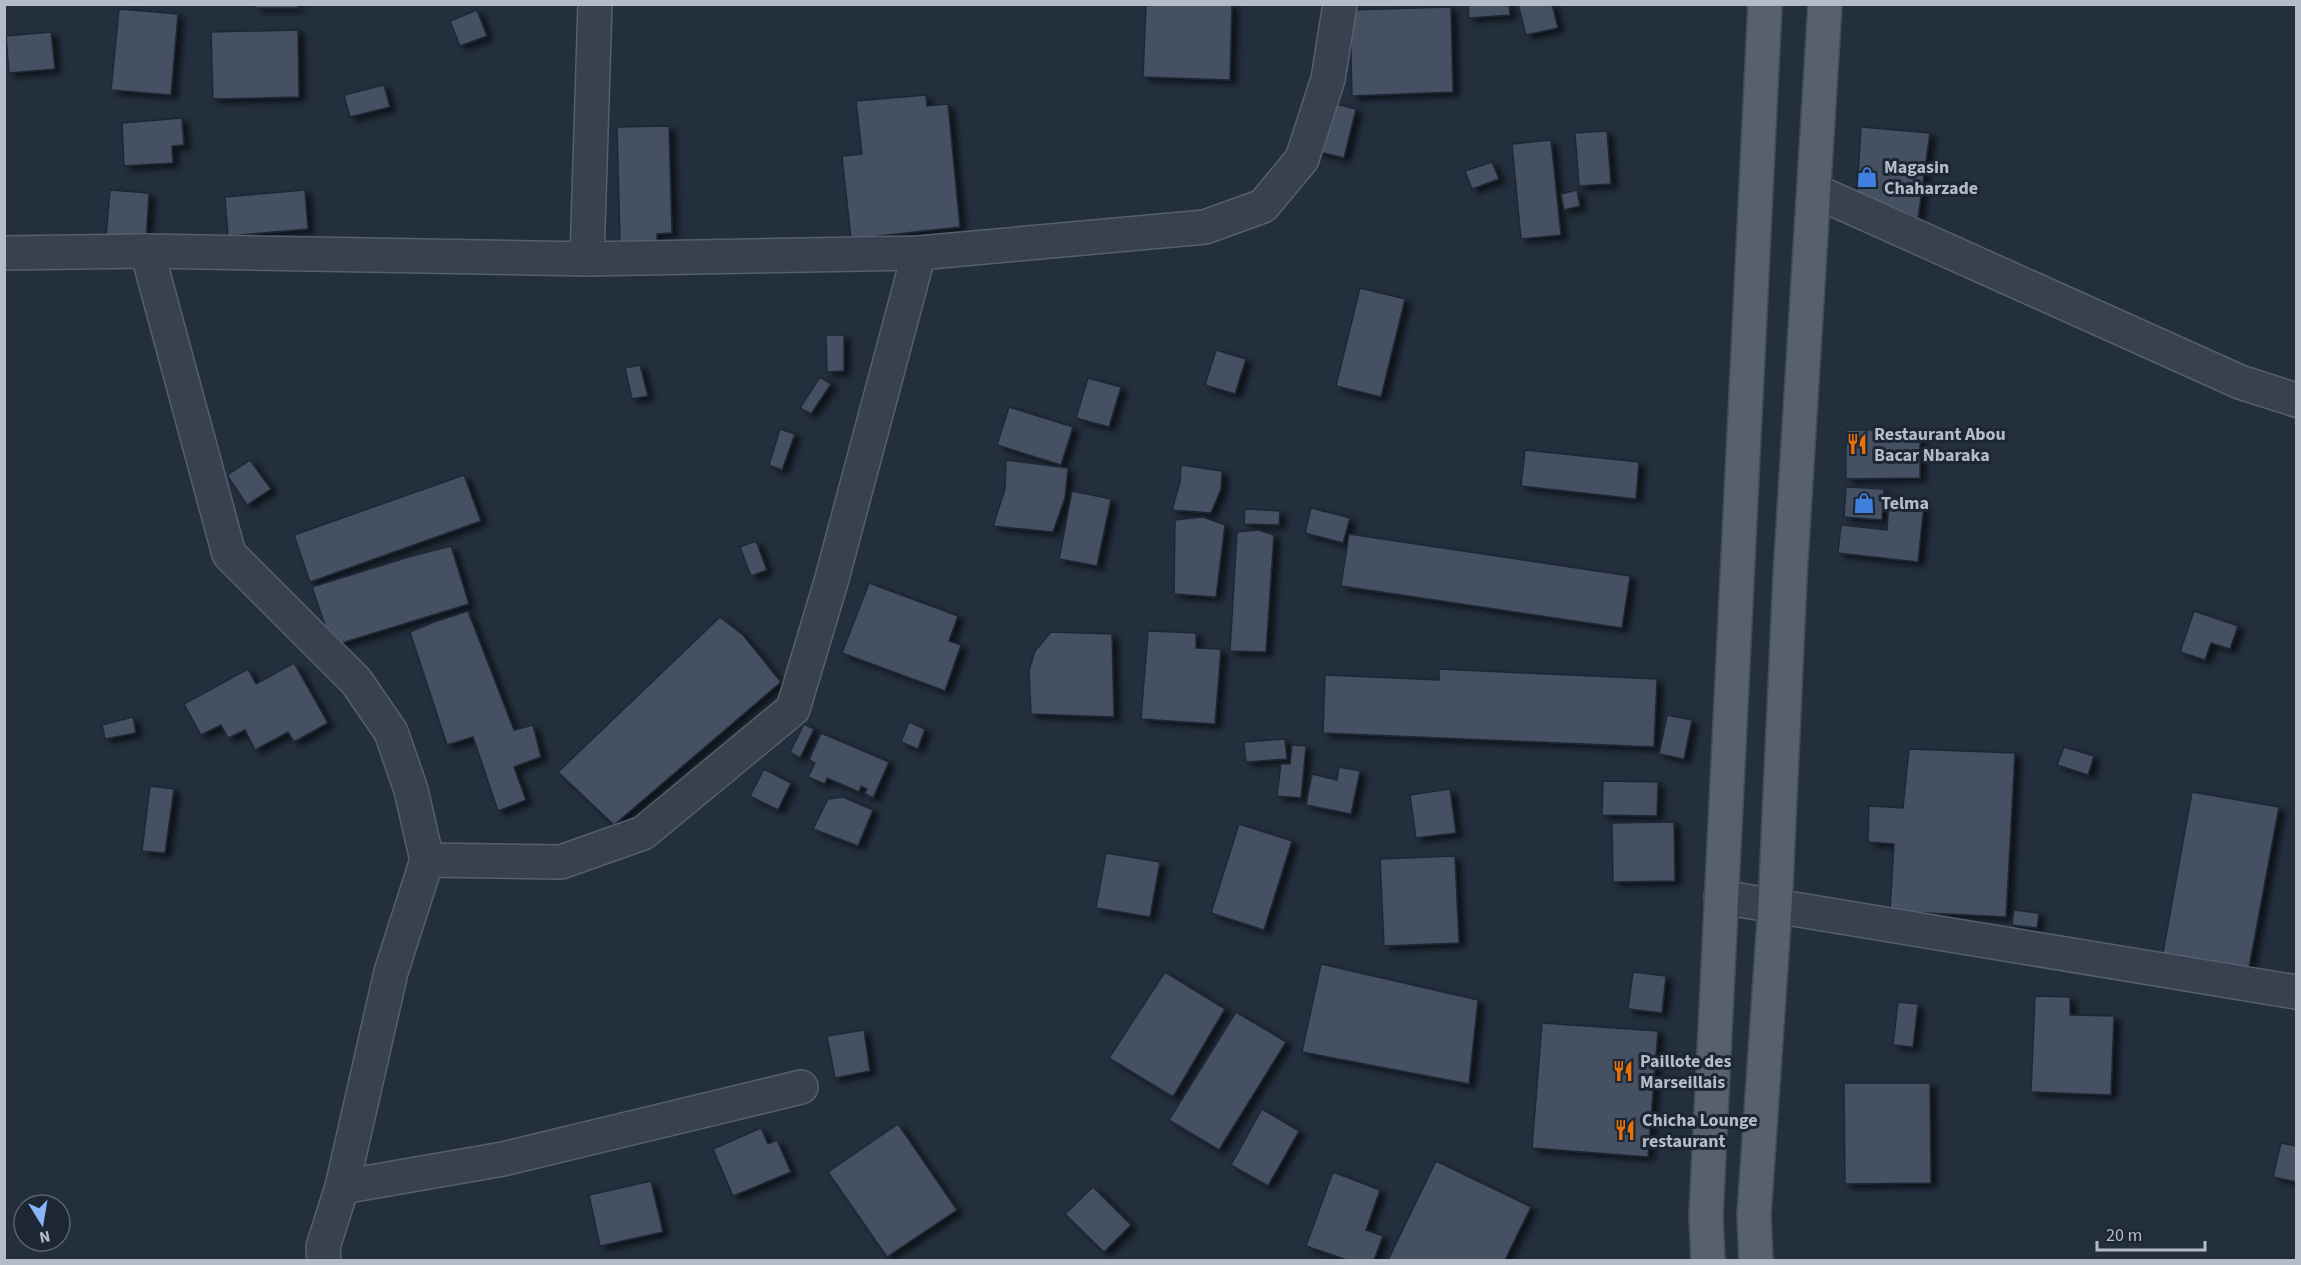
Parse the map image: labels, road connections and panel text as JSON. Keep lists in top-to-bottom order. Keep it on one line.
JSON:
{"places":{"shop":["Magasin Chaharzade","Telma"],"restaurant":["Restaurant Abou Bacar Nbaraka","Paillote des Marseillais","Chicha Lounge restaurant"]},"scale_bar":"20 m","north":"bottom"}
